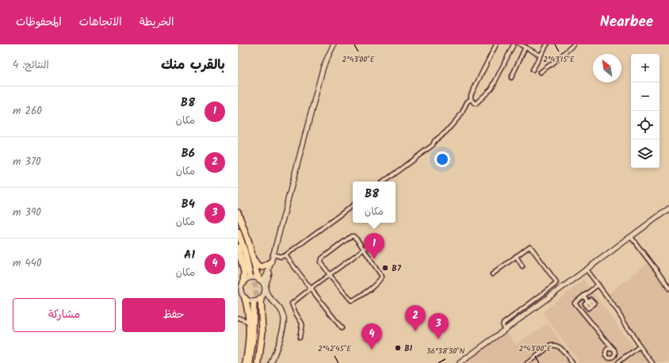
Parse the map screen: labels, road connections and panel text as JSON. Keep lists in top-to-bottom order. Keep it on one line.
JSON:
{"places":["B7","B1"],"north":"top left","page":{"header":"Nearbee","nav":["الخريطة","الاتجاهات","المحفوظات"],"heading":["بالقرب منك","النتائج: 4"],"map_buttons":["+","−"],"list":[{"mark":"1","name":"B8","note":"مكان","value":"260 m"},{"mark":"2","name":"B6","note":"مكان","value":"370 m"},{"mark":"3","name":"B4","note":"مكان","value":"390 m"},{"mark":"4","name":"A1","note":"مكان","value":"440 m"}],"popup":["B8","مكان"],"pins":["1","2","3","4"],"buttons":["حفظ","مشاركة"]},"coordinates":["2°43'00\"E","2°43'15\"E","2°42'45\"E","36°38'30\"N"]}
